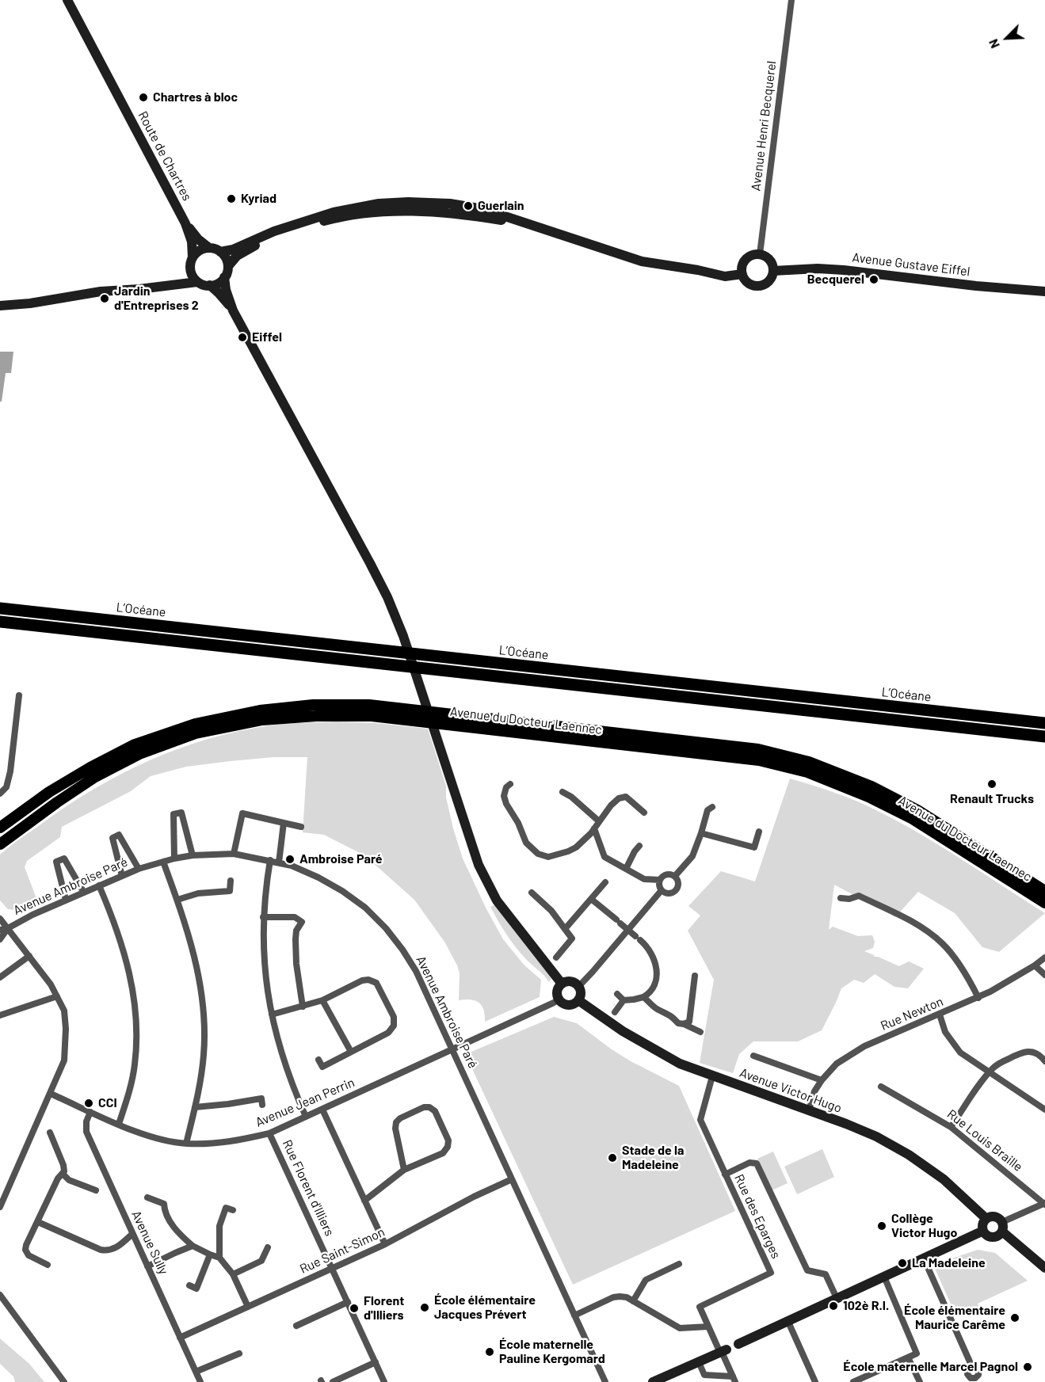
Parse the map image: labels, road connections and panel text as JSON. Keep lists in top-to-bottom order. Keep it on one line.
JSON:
{"streets":{"highway":["L’Océane"],"main road":["Route de Chartres","Avenue Gustave Eiffel","Avenue du Docteur Laennec","Avenue Victor Hugo"],"street":["Avenue Henri Becquerel","Avenue Ambroise Paré","Rue Newton","Avenue Jean Perrin","Rue Louis Braille","Rue Florent d'Illiers","Rue des Eparges","Avenue Sully","Rue Saint-Simon"]},"crossings":[["Avenue Henri Becquerel","Avenue Gustave Eiffel"],["Avenue Ambroise Paré","Avenue Jean Perrin"],["Avenue Ambroise Paré","Rue Saint-Simon"],["Rue Newton","Avenue Victor Hugo"],["Avenue Victor Hugo","Avenue Jean Perrin"],["Avenue Victor Hugo","Rue des Eparges"],["Avenue Jean Perrin","Rue Florent d'Illiers"],["Avenue Jean Perrin","Avenue Sully"],["Rue Florent d'Illiers","Rue Saint-Simon"],["Avenue Sully","Rue Saint-Simon"]],"places":["Chartres à bloc","Kyriad","Guerlain","Becquerel","Jardin d'Entreprises 2","Eiffel","Renault Trucks","Ambroise Paré","CCI","Stade de la Madeleine","Collège Victor Hugo","La Madeleine","102è R.I.","École élémentaire Jacques Prévert","Florent d'Illiers","École élémentaire Maurice Carême","École maternelle Pauline Kergomard","École maternelle Marcel Pagnol"],"north":"bottom left"}
